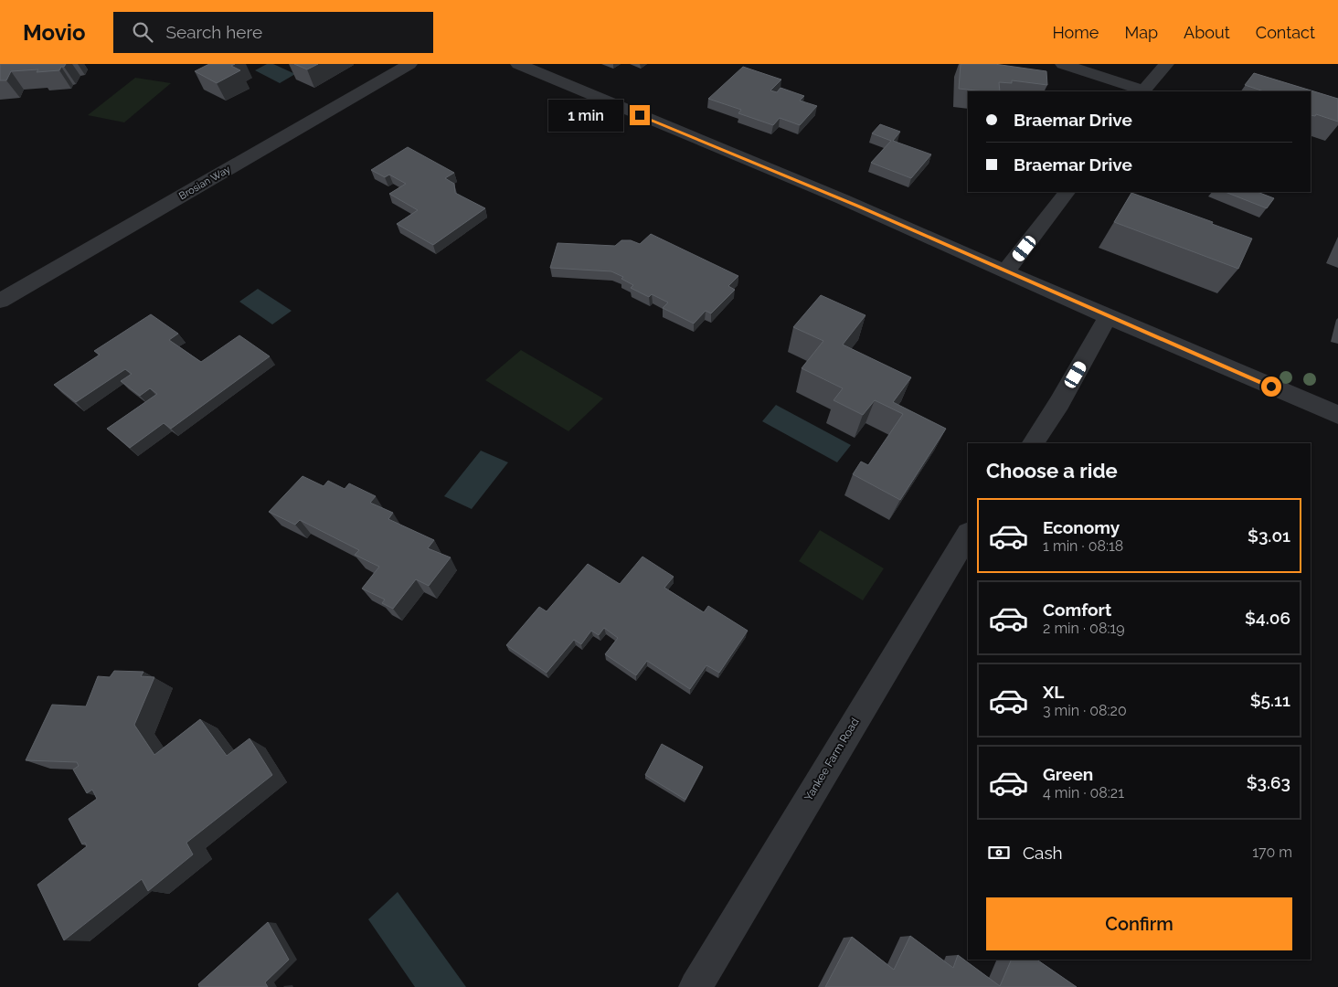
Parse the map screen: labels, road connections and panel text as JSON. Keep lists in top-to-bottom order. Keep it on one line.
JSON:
{"streets":{"street":["Brosian Way","Yankee Farm Road"]},"page":{"header":"Movio","search":"Search here","nav":["Home","Map","About","Contact"],"banner":["Braemar Drive","Braemar Drive"],"bubble":"1 min","heading":"Choose a ride","list":[{"name":"Economy","note":"1 min · 08:18","value":"$3.01"},{"name":"Comfort","note":"2 min · 08:19","value":"$4.06"},{"name":"XL","note":"3 min · 08:20","value":"$5.11"},{"name":"Green","note":"4 min · 08:21","value":"$3.63"}],"pay":["Cash","170 m"],"buttons":"Confirm"}}
